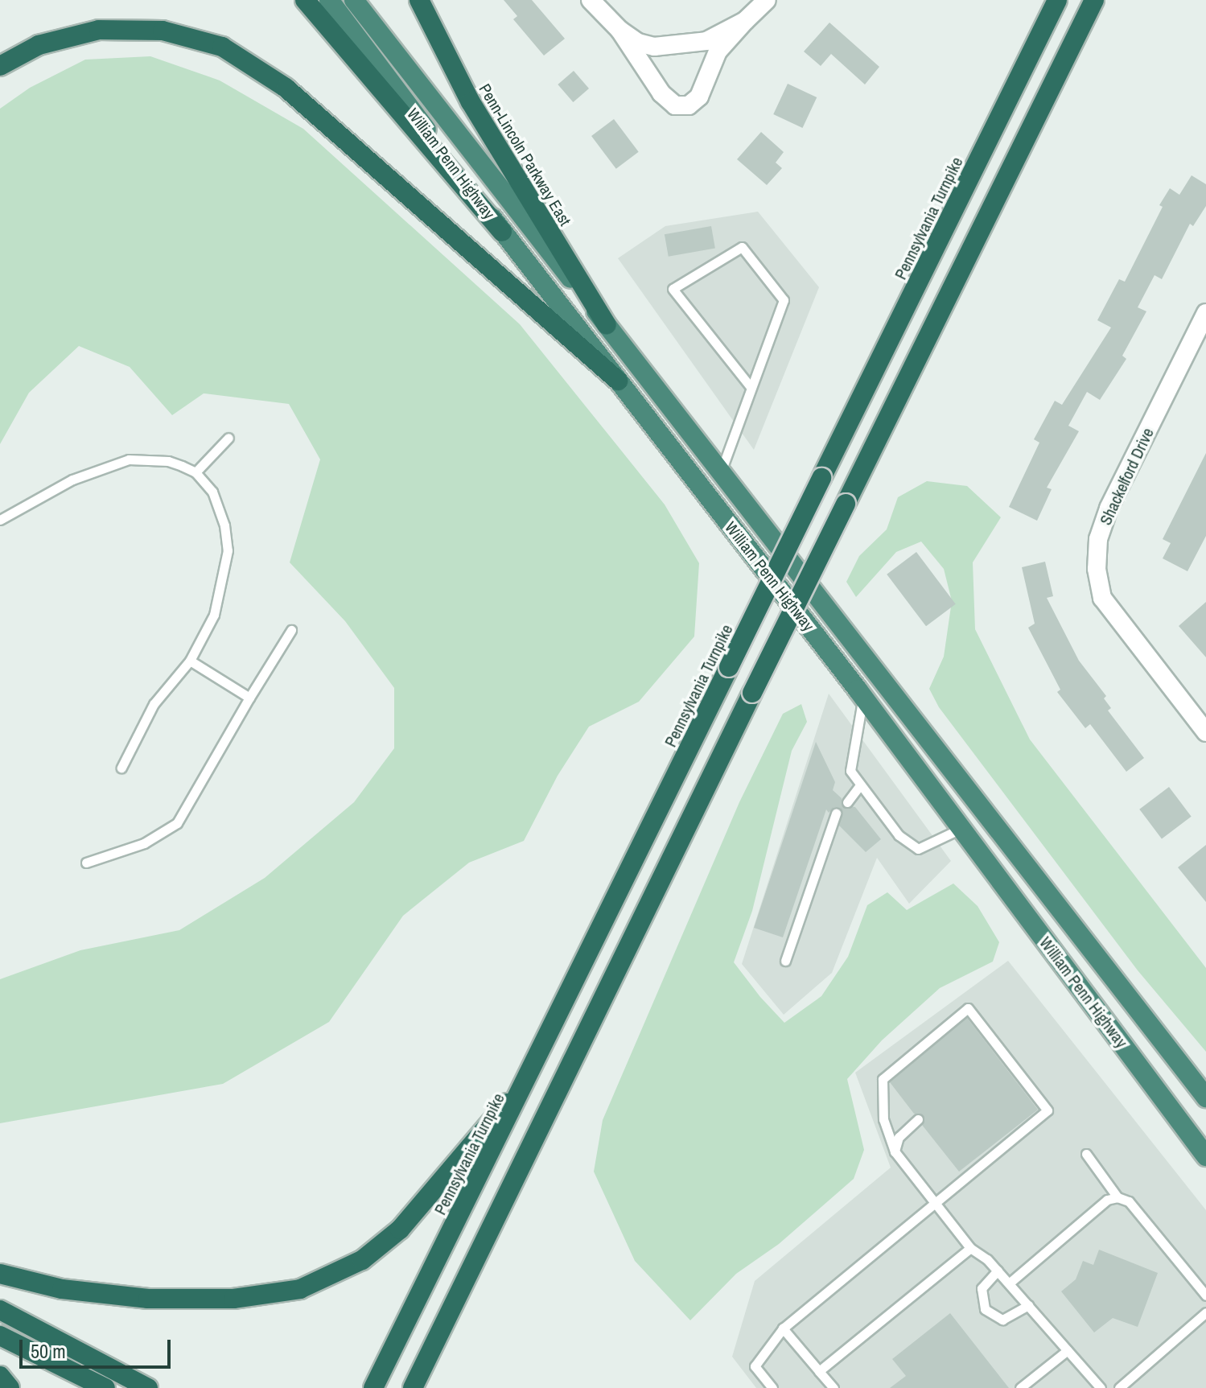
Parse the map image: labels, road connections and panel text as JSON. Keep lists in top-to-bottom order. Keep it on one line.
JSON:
{"streets":{"highway":["Penn-Lincoln Parkway East","William Penn Highway","Pennsylvania Turnpike"],"street":["Shackelford Drive"]},"crossings":[["Penn-Lincoln Parkway East","William Penn Highway"]],"scale_bar":"50 m"}
